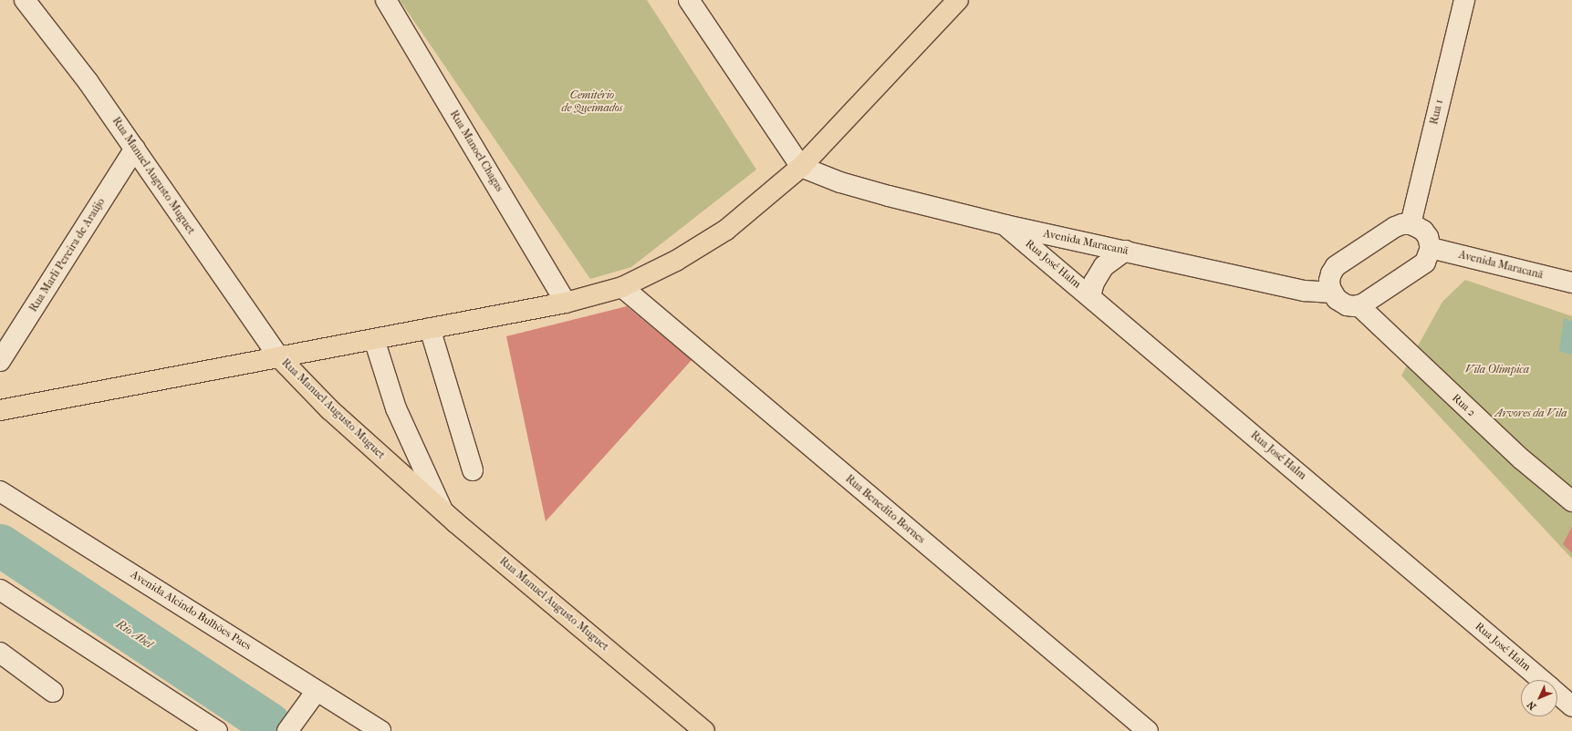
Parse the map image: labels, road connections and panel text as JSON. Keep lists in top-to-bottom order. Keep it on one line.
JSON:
{"streets":{"main road":["Rua Manuel Augusto Muguet"],"street":["Rua 1","Rua Manoel Chagas","Avenida Maracanã","Rua Marli Pereira de Araújo","Rua José Halm","Rua 2","Rua Benedito Bornes","Avenida Alcindo Bulhões Paes"]},"crossings":[["Rua Manuel Augusto Muguet","Rua Marli Pereira de Araújo"],["Avenida Maracanã","Rua José Halm"]],"water":["Rio Abel"],"parks":["Cemitério de Queimados","Vila Olimpica","Arvores da Vila"],"north":"bottom left"}
